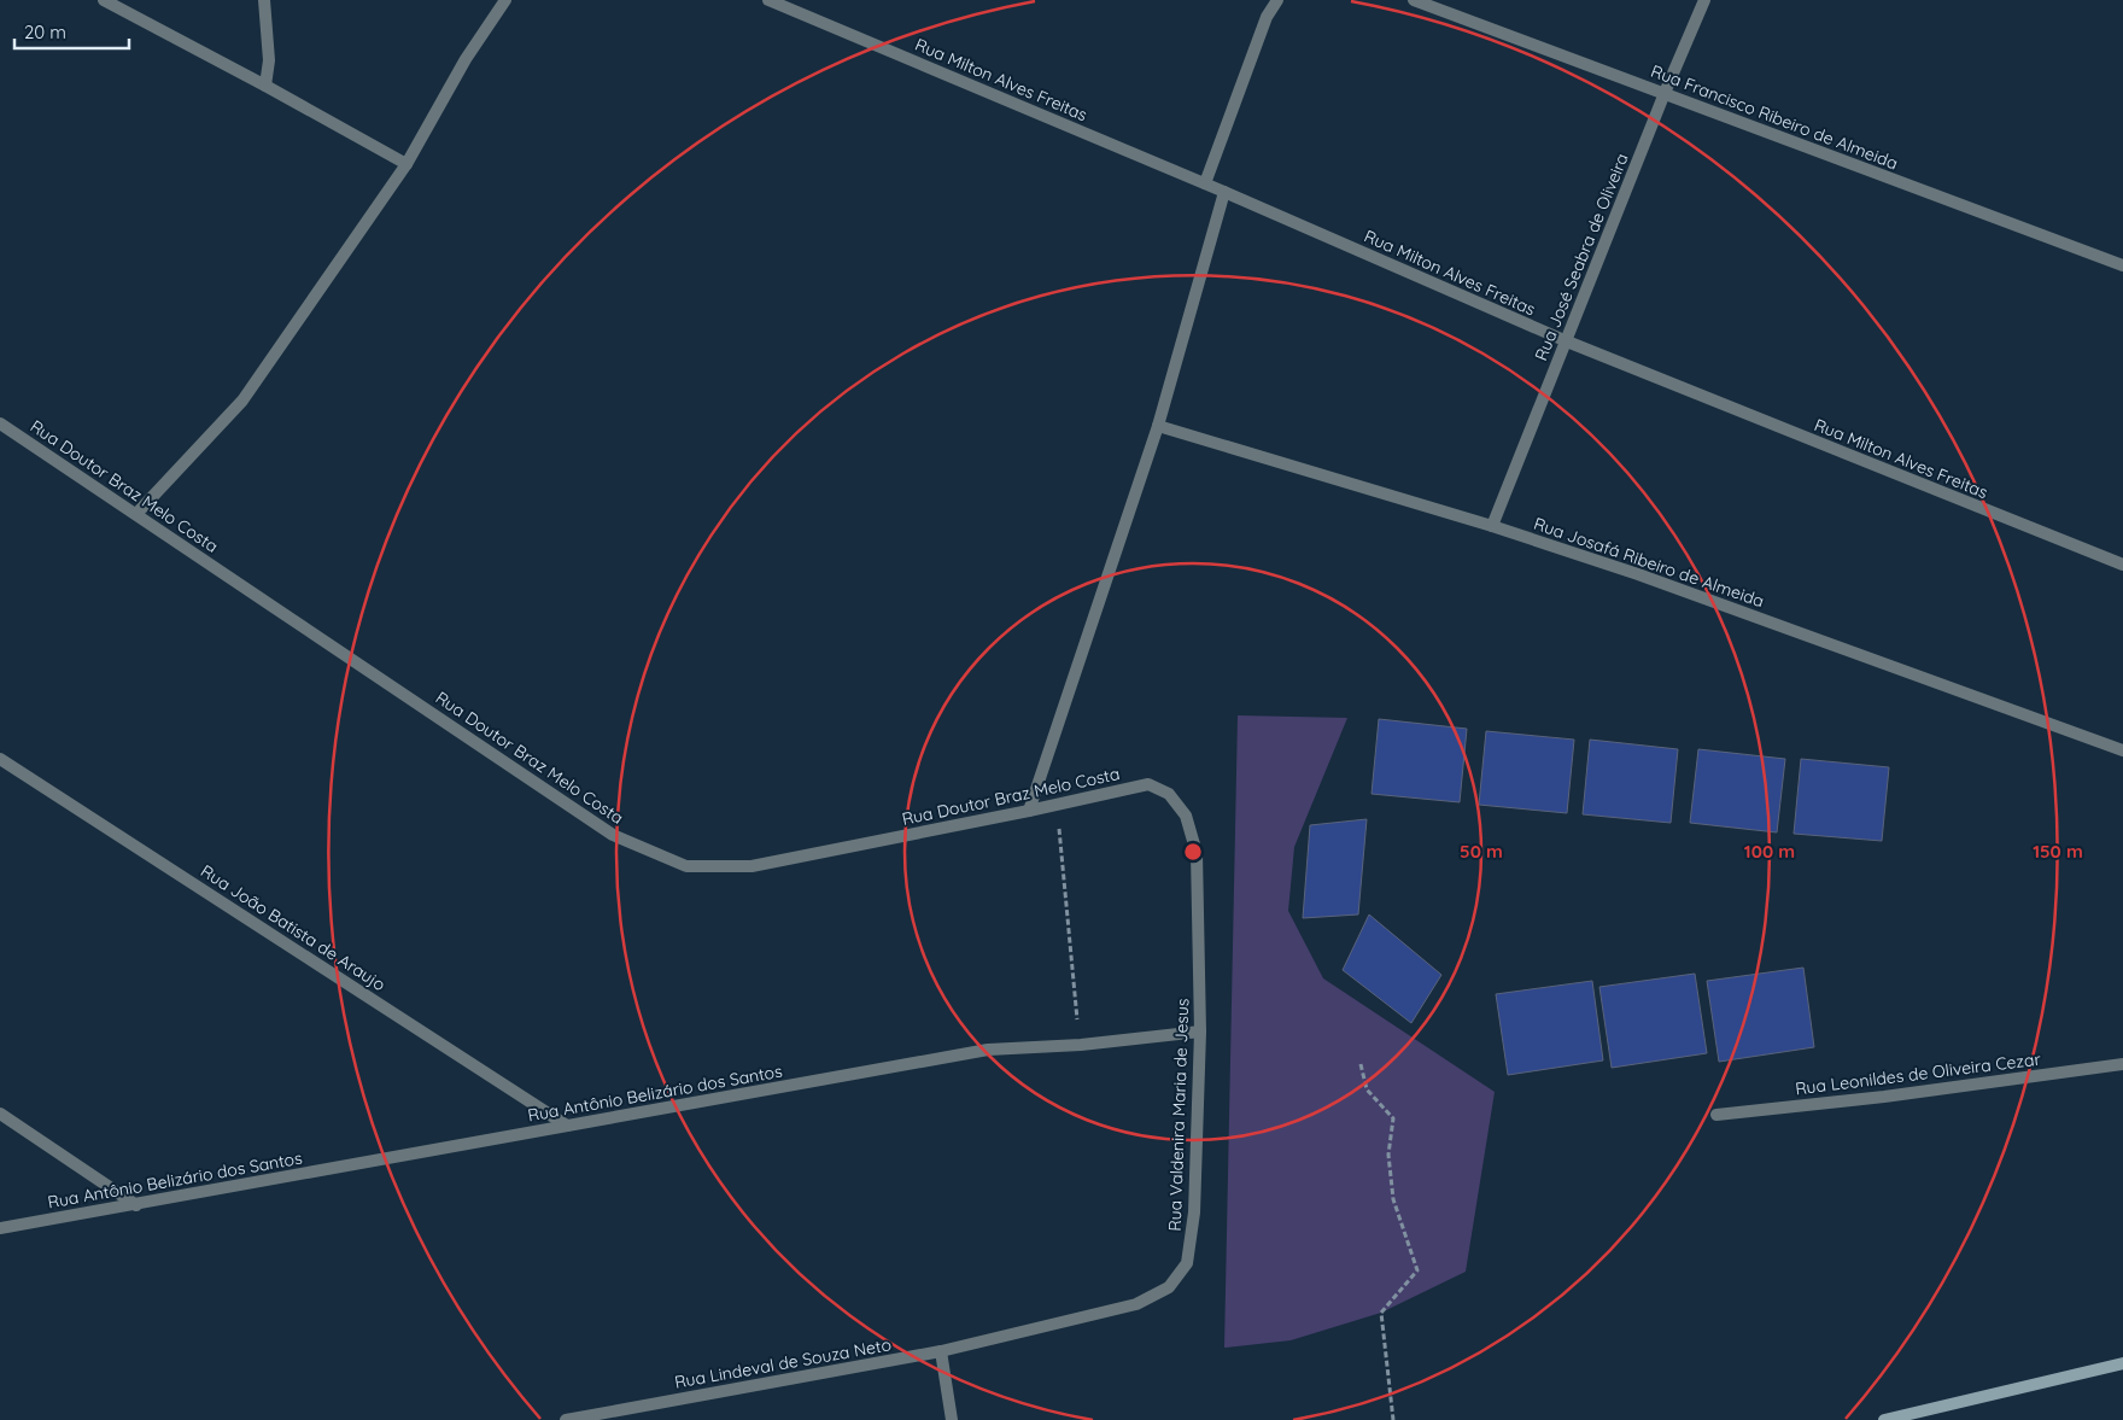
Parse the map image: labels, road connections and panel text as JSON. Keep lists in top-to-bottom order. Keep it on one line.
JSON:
{"streets":{"street":["Rua Milton Alves Freitas","Rua Francisco Ribeiro de Almeida","Rua José Seabra de Oliveira","Rua Doutor Braz Melo Costa","Rua Josafá Ribeiro de Almeida","Rua João Batista de Araujo","Rua Leonildes de Oliveira Cezar","Rua Antônio Belizário dos Santos","Rua Valdenira Maria de Jesus","Rua Lindeval de Souza Neto"]},"crossings":[["Rua Milton Alves Freitas","Rua José Seabra de Oliveira"],["Rua Francisco Ribeiro de Almeida","Rua José Seabra de Oliveira"],["Rua José Seabra de Oliveira","Rua Josafá Ribeiro de Almeida"],["Rua Doutor Braz Melo Costa","Rua Valdenira Maria de Jesus"],["Rua João Batista de Araujo","Rua Antônio Belizário dos Santos"],["Rua Valdenira Maria de Jesus","Rua Lindeval de Souza Neto"]],"scale_bar":"20 m","rings":["50 m","100 m","150 m"]}
